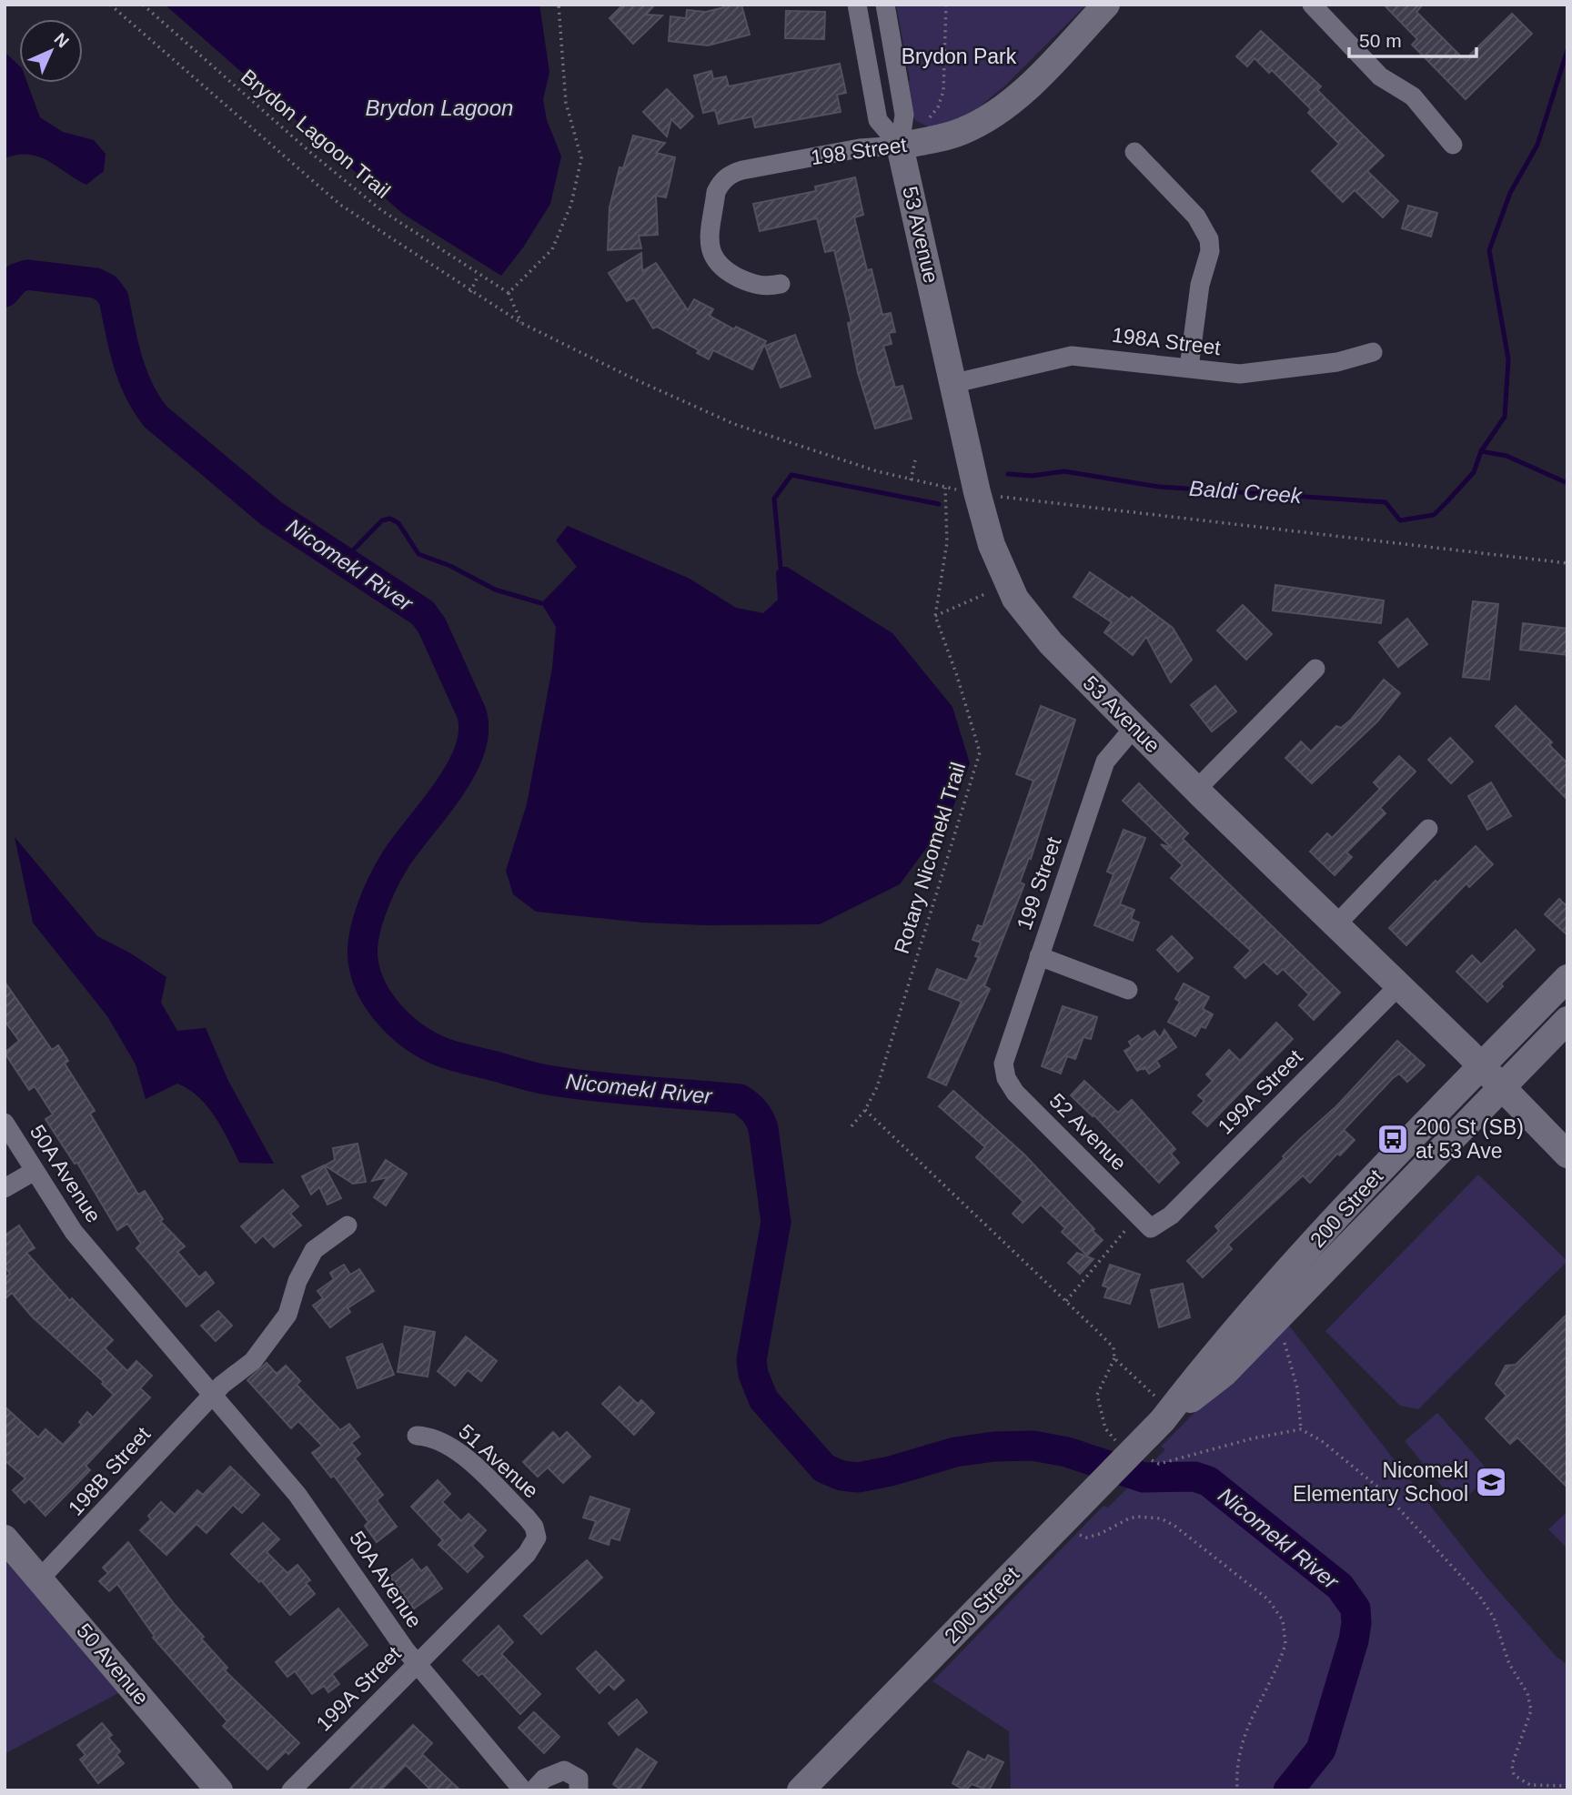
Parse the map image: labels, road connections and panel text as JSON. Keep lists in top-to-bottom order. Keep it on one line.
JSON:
{"streets":{"street":["198 Street","53 Avenue","198A Street","199 Street","199A Street","52 Avenue","50A Avenue","200 Street","51 Avenue","198B Street","50 Avenue"],"path":["Brydon Lagoon Trail","Rotary Nicomekl Trail"]},"crossings":[["198 Street","53 Avenue"],["53 Avenue","198A Street"],["53 Avenue","199 Street"],["53 Avenue","199A Street"],["53 Avenue","200 Street"],["199 Street","52 Avenue"],["199A Street","52 Avenue"],["199A Street","50A Avenue"],["199A Street","51 Avenue"],["50A Avenue","198B Street"],["198B Street","50 Avenue"]],"water":["Brydon Lagoon","Baldi Creek","Nicomekl River"],"parks":["Brydon Park"],"places":{"bus stop":["200 St (SB) at 53 Ave"],"school or university":["Nicomekl Elementary School"]},"scale_bar":"50 m","north":"top right"}
